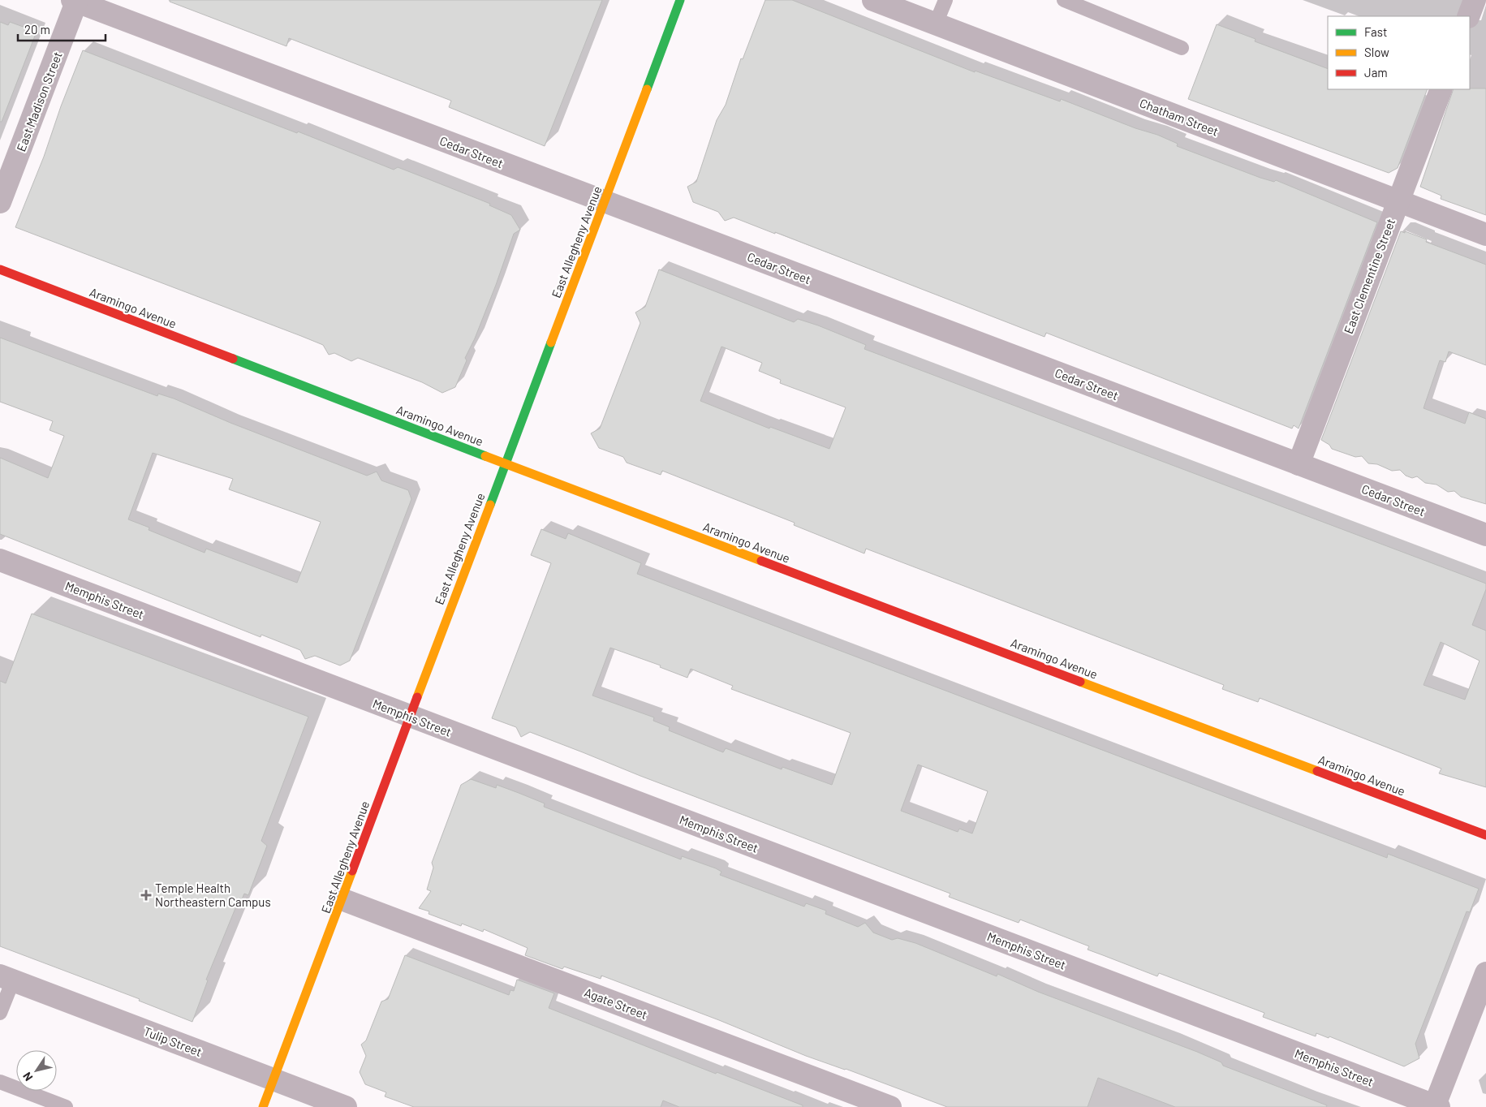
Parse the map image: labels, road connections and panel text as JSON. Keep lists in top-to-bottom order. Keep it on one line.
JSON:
{"streets":{"main road":["East Allegheny Avenue","Aramingo Avenue"],"street":["East Madison Street","Chatham Street","Cedar Street","East Clementine Street","Memphis Street","Agate Street","Tulip Street"]},"crossings":[["East Madison Street","Cedar Street"],["Chatham Street","East Clementine Street"],["Cedar Street","East Allegheny Avenue"],["Cedar Street","East Clementine Street"],["East Allegheny Avenue","Aramingo Avenue"],["East Allegheny Avenue","Memphis Street"],["East Allegheny Avenue","Agate Street"],["East Allegheny Avenue","Tulip Street"]],"places":{"health":["Temple Health Northeastern Campus"]},"legend":["Fast","Slow","Jam"],"scale_bar":"20 m","north":"bottom left"}
